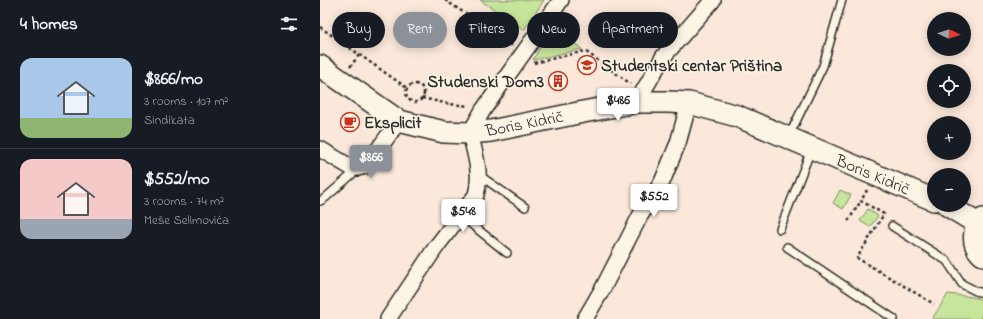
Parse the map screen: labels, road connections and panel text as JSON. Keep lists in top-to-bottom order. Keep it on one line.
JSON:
{"streets":{"main road":["Boris Kidrič"]},"places":{"school or university":["Studentski centar Priština"],"building":["Studenski Dom3"],"cafe":["Eksplicit"]},"north":"right","page":{"heading":"4 homes","map_buttons":["+","−"],"chip":["Buy","Rent","Filters","New","Apartment"],"list":[{"name":"$866/mo","note":"3 rooms · 107 m² · Sindikata"},{"name":"$552/mo","note":"3 rooms · 74 m² · Meše Selimovića"}],"price":["$486","$866","$552","$548"]}}
